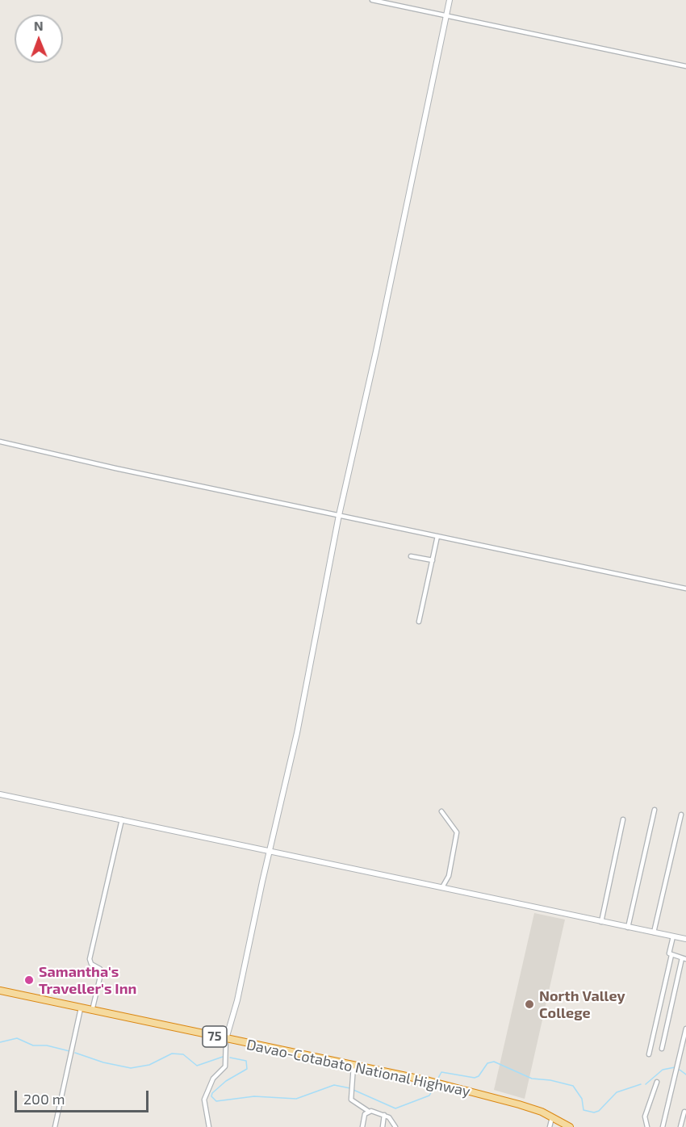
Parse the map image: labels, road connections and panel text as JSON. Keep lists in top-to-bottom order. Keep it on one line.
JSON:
{"streets":{"highway":["75","Davao-Cotabato National Highway"]},"places":["Samantha's Traveller's Inn","North Valley College"],"scale_bar":"200 m","north":"top"}
